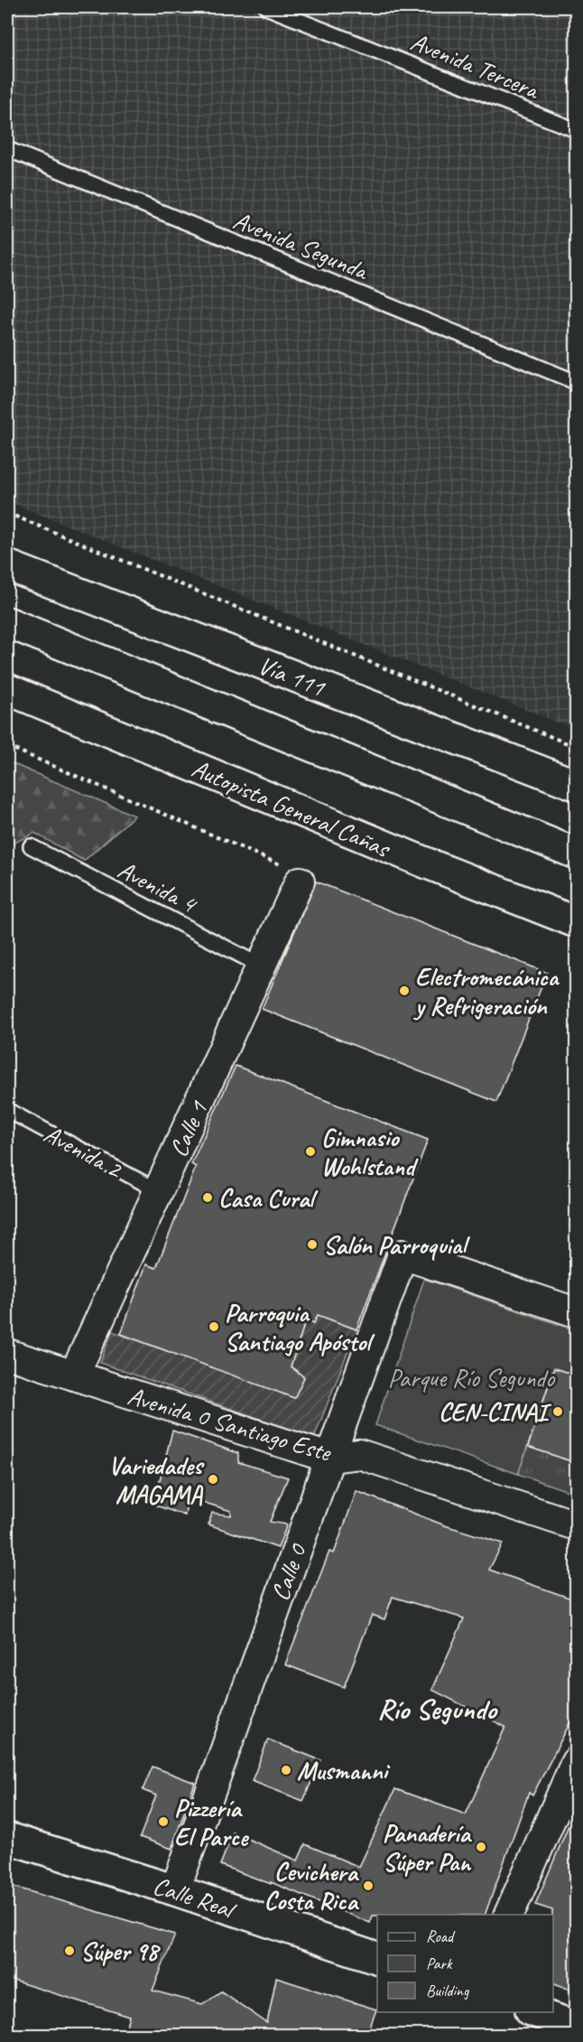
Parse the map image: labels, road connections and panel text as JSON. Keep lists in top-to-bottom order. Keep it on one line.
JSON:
{"streets":{"main road":["Vía 111","Autopista General Cañas","Calle Real"],"street":["Calle 1","Avenida 0 Santiago Este","Calle 0"],"lane":["Avenida Tercera","Avenida Segunda","Avenida 4","Avenida 2"]},"crossings":[["Avenida 4","Calle 1"],["Calle 1","Avenida 2"],["Calle 1","Avenida 0 Santiago Este"],["Avenida 0 Santiago Este","Calle 0"],["Calle 0","Calle Real"]],"districts":["Río Segundo"],"parks":["Parque Río Segundo"],"places":["Electromecánica y Refrigeración","Gimnasio Wohlstand","Casa Cural","Salón Parroquial","Parroquia Santiago Apóstol","CEN-CINAI","Variedades MAGAMA","Musmanni","Pizzería El Parce","Panadería Súper Pan","Cevichera Costa Rica","Súper 98"],"legend":["Road","Park","Building"]}
